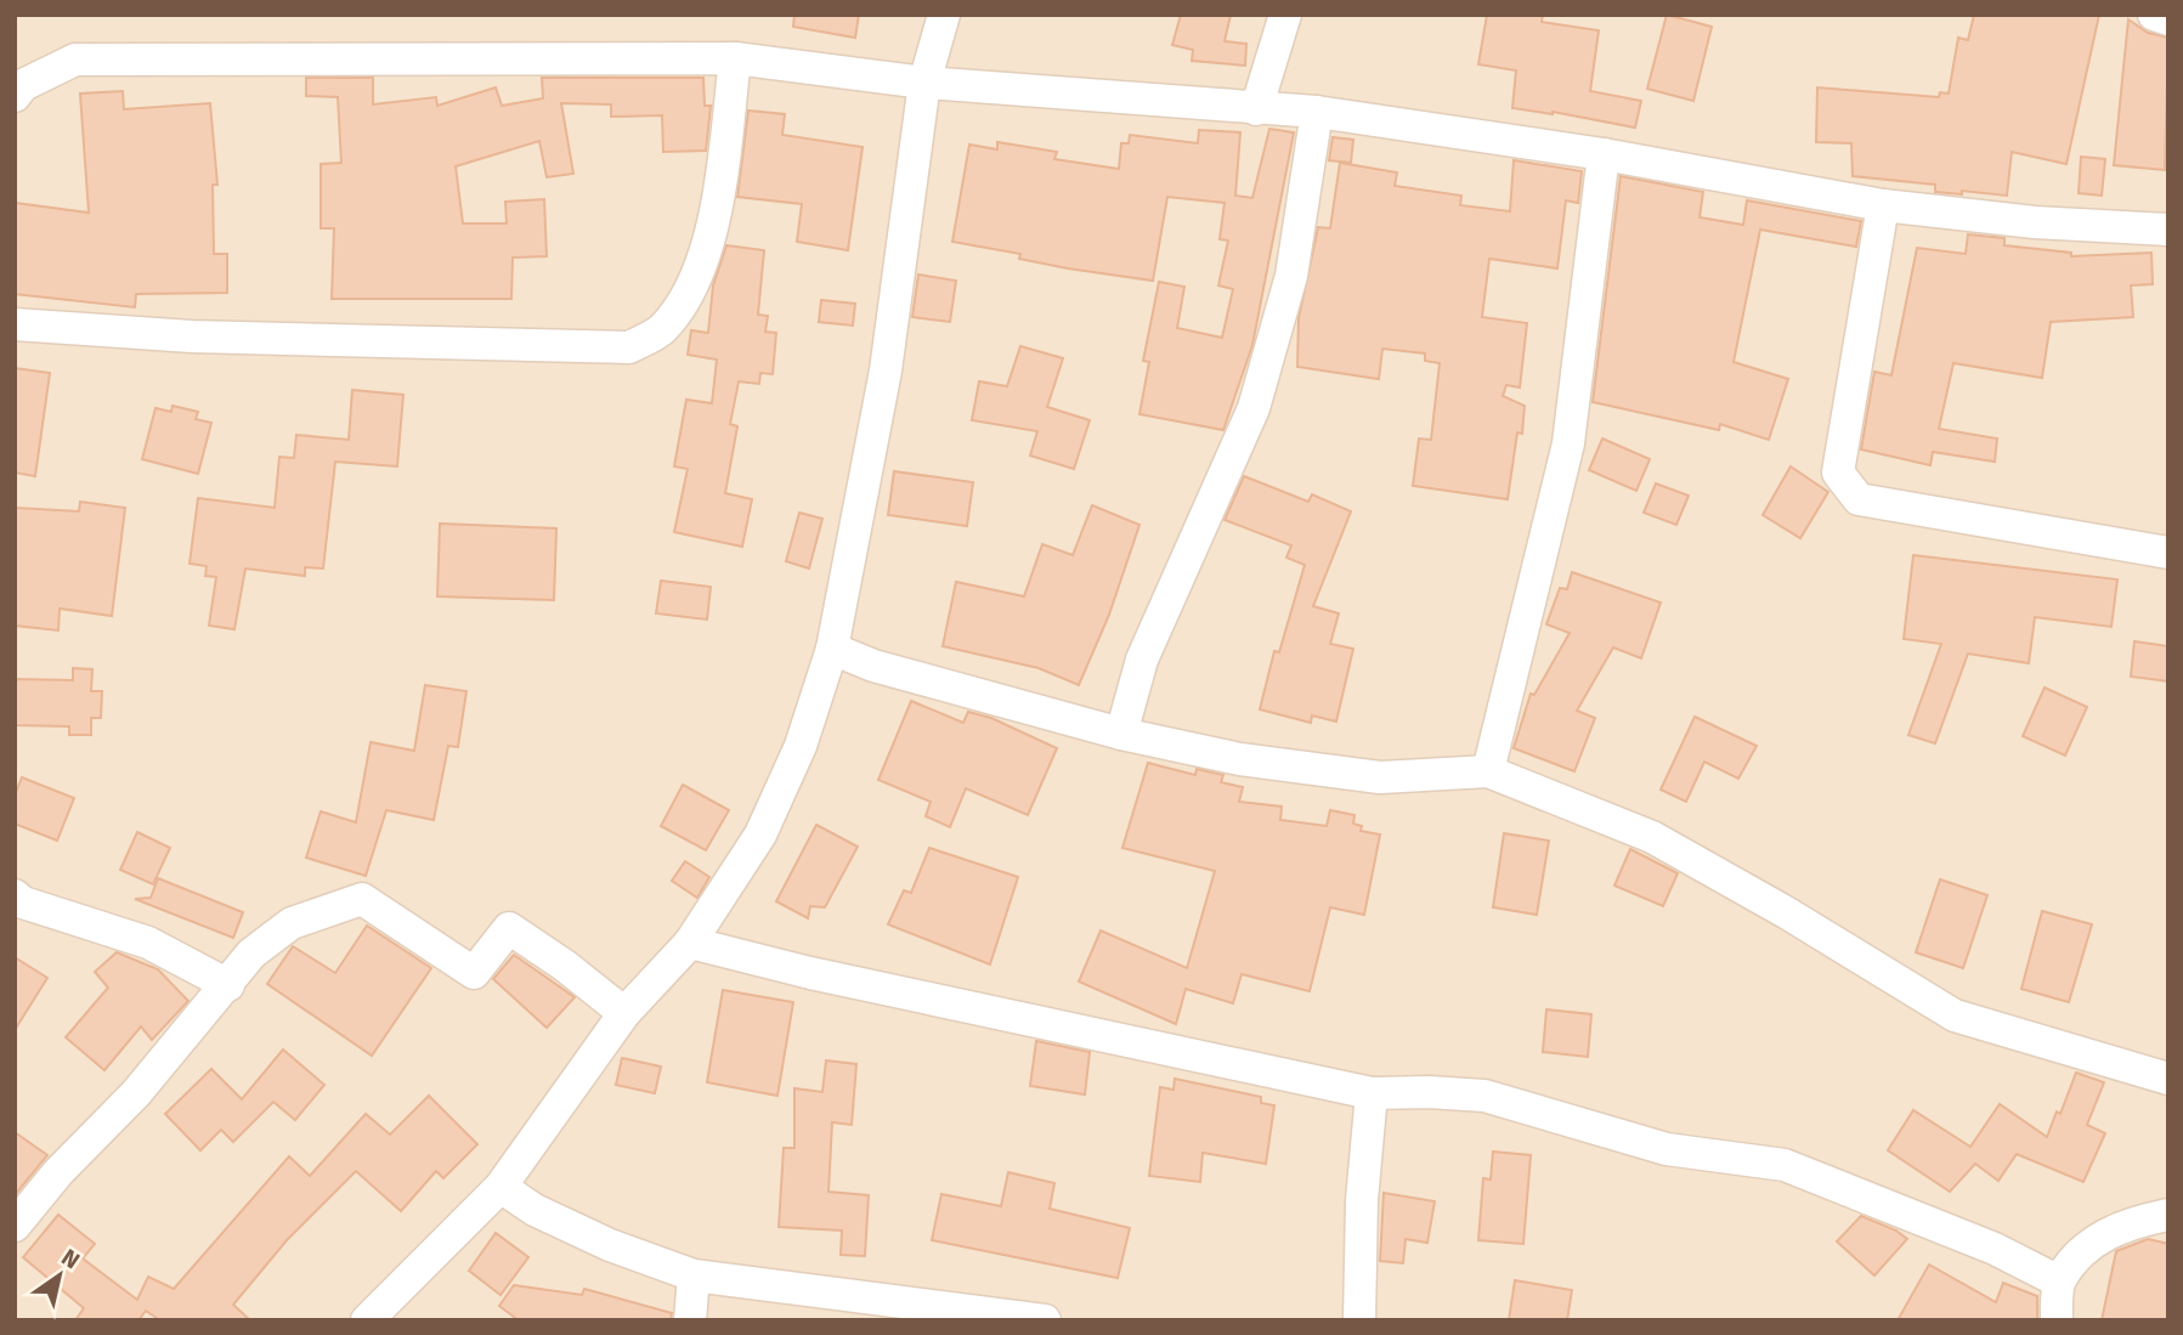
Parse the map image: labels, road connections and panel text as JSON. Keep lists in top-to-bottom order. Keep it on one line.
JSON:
{"north":"top right"}
